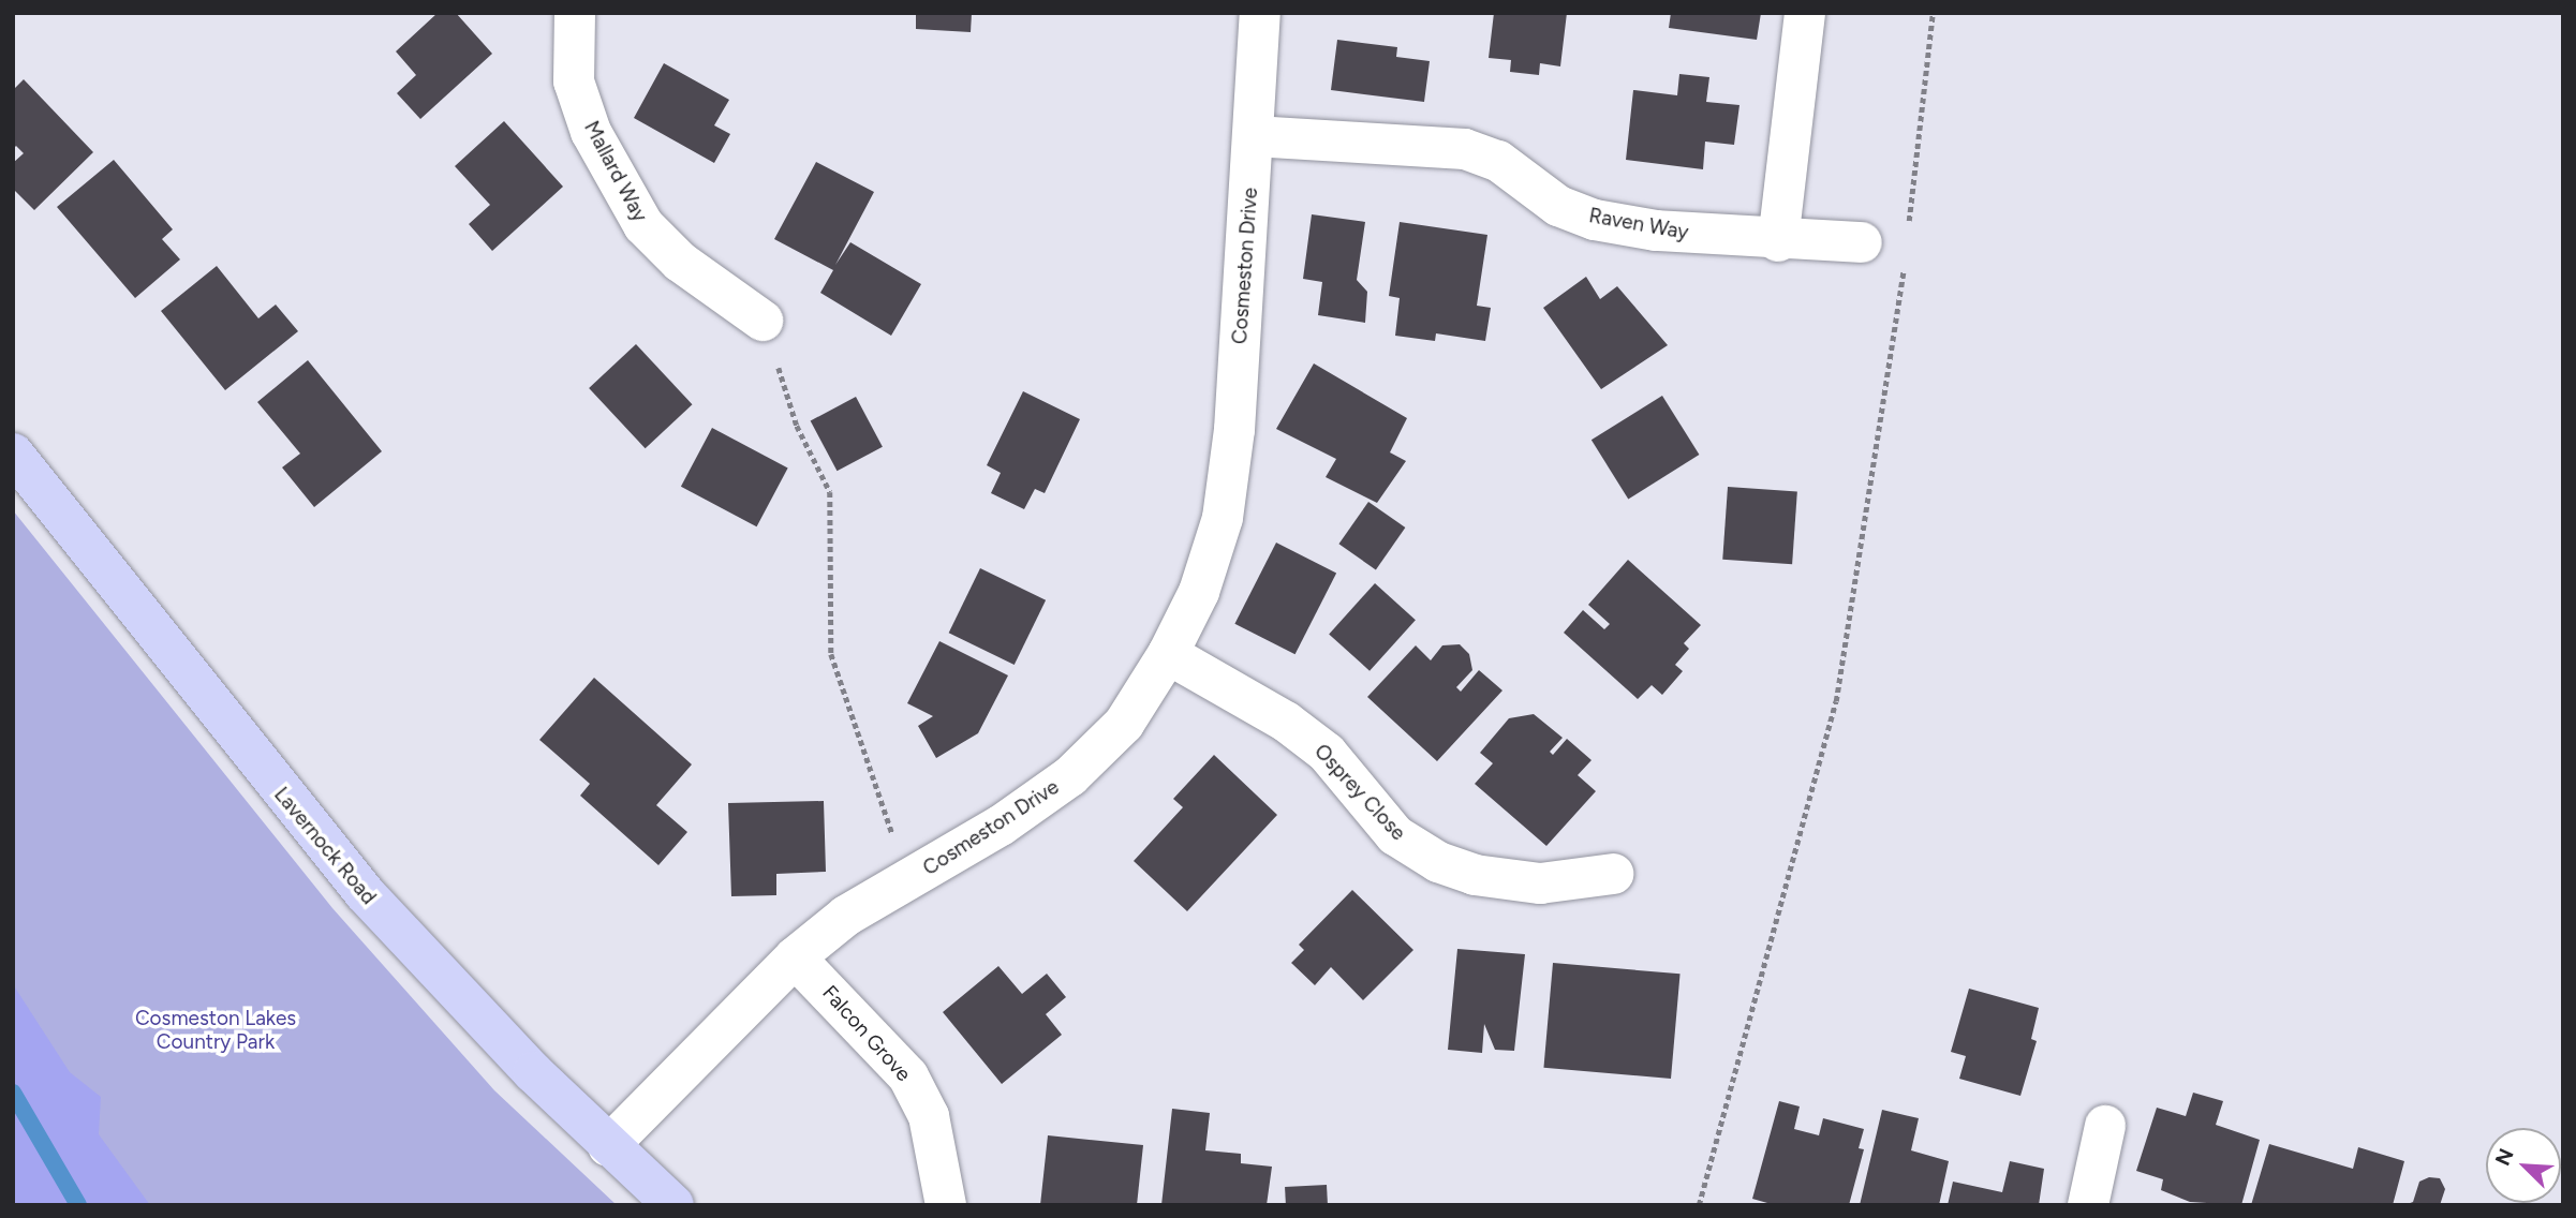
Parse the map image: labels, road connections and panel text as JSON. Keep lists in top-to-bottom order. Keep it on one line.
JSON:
{"streets":{"main road":["Lavernock Road"],"street":["Mallard Way","Raven Way","Cosmeston Drive","Osprey Close","Falcon Grove"]},"crossings":[["Raven Way","Cosmeston Drive"],["Cosmeston Drive","Osprey Close"],["Cosmeston Drive","Lavernock Road"],["Cosmeston Drive","Falcon Grove"]],"parks":["Cosmeston Lakes Country Park"],"north":"top left"}
